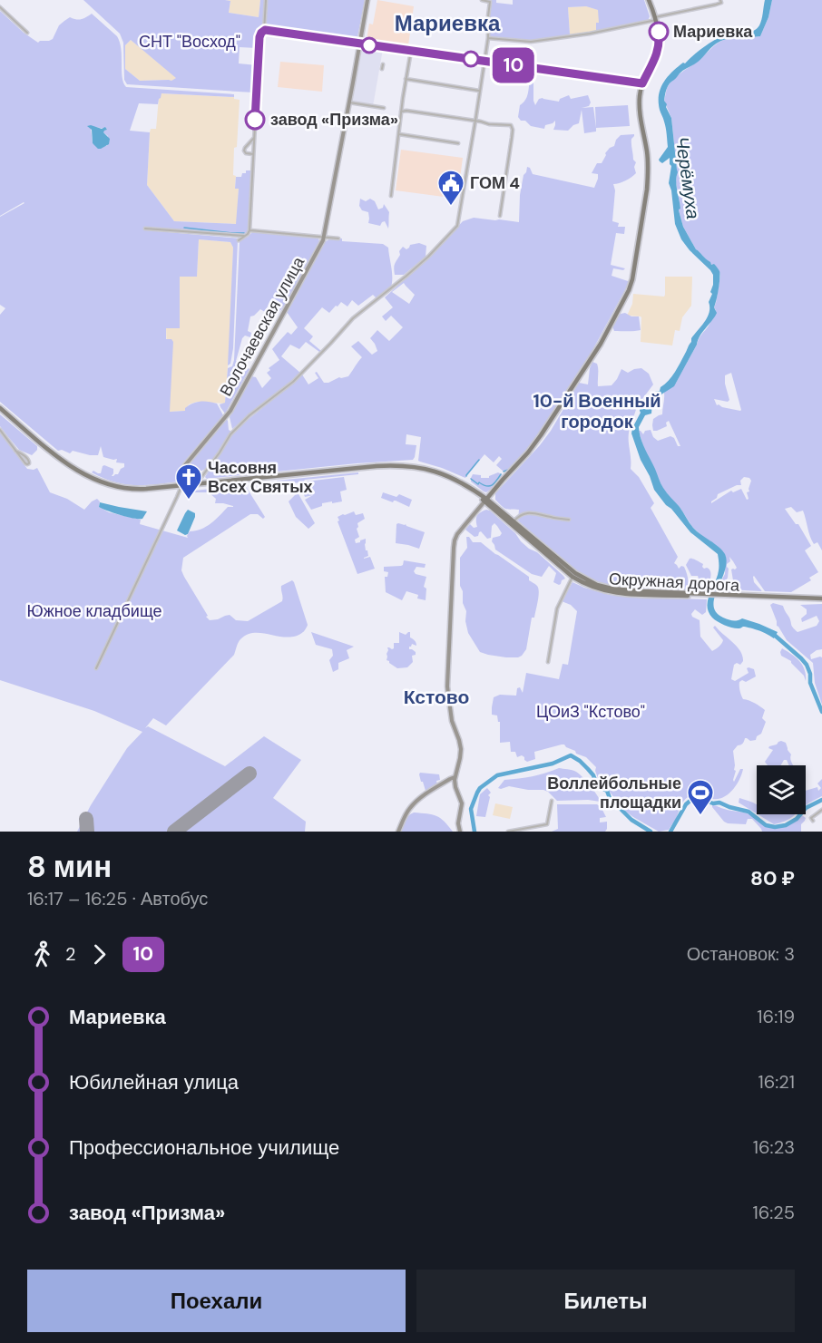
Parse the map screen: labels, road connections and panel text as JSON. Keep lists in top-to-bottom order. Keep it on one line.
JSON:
{"streets":{"main road":["Окружная дорога"],"street":["Волочаевская улица"]},"crossings":[["Волочаевская улица","Окружная дорога"]],"districts":["Мариевка","10-й Военный городок","Кстово"],"water":["Черёмуха"],"parks":["СНТ \"Восход\"","Южное кладбище","ЦОиЗ \"Кстово\""],"places":{"other":["Мариевка","завод «Призма»"],"public building":["ГОМ 4"],"church":["Часовня Всех Святых"],"sports":["Воллейбольные площадки"]},"lines":["bus line 10"],"page":{"on_map":"10","heading":["8 мин","16:17 – 16:25 · Автобус","80 ₽"],"legs":["2","10","Остановок: 3"],"list":[{"name":"Мариевка","value":"16:19"},{"name":"Юбилейная улица","value":"16:21"},{"name":"Профессиональное училище","value":"16:23"},{"name":"завод «Призма»","value":"16:25"}],"buttons":["Поехали","Билеты"]}}
